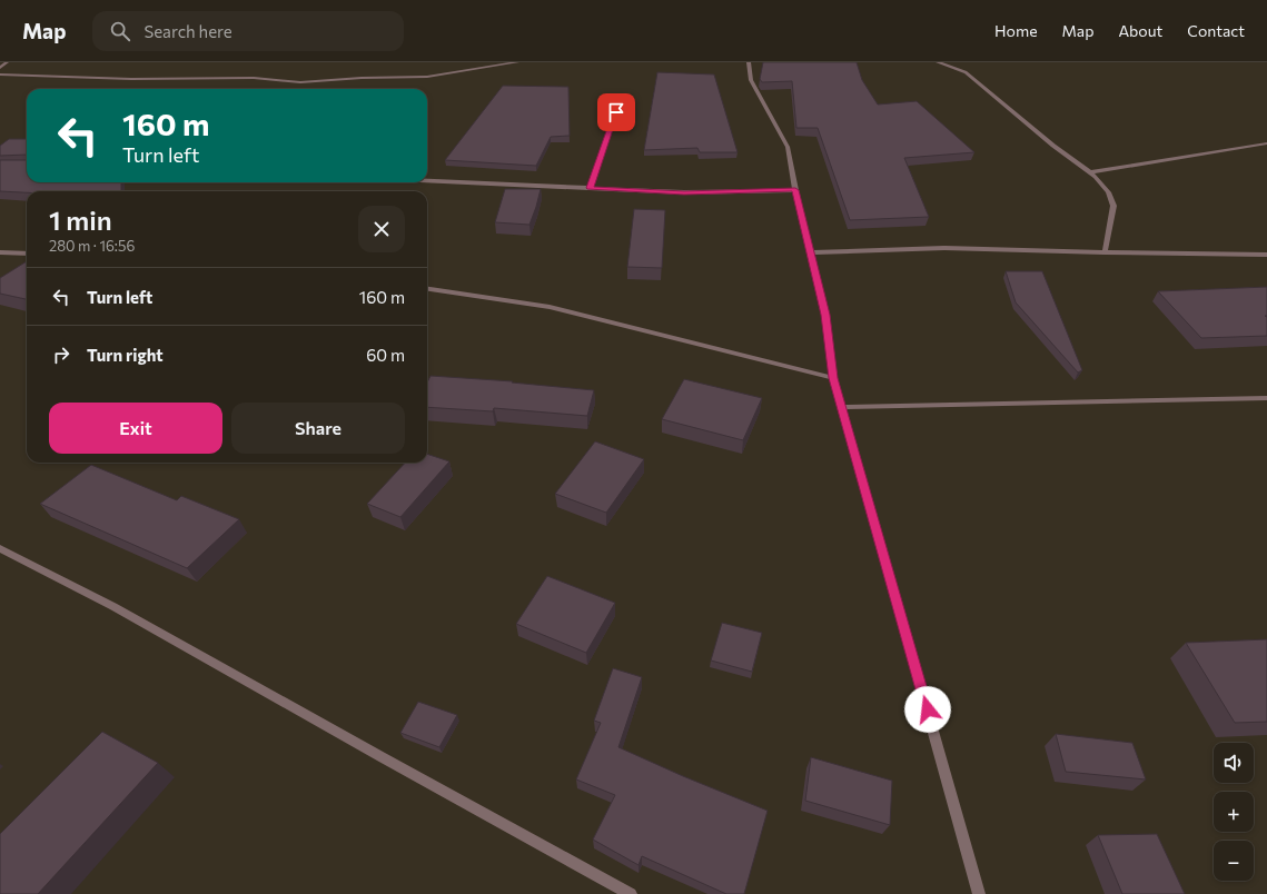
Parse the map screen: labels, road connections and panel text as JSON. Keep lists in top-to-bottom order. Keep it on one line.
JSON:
{"page":{"header":"Map","search":"Search here","nav":["Home","Map","About","Contact"],"turn":["160 m","Turn left"],"heading":["1 min","280 m · 16:56"],"list":[{"name":"Turn left","value":"160 m"},{"name":"Turn right","value":"60 m"}],"buttons":["Exit","Share"],"map_buttons":["+","−"]}}
